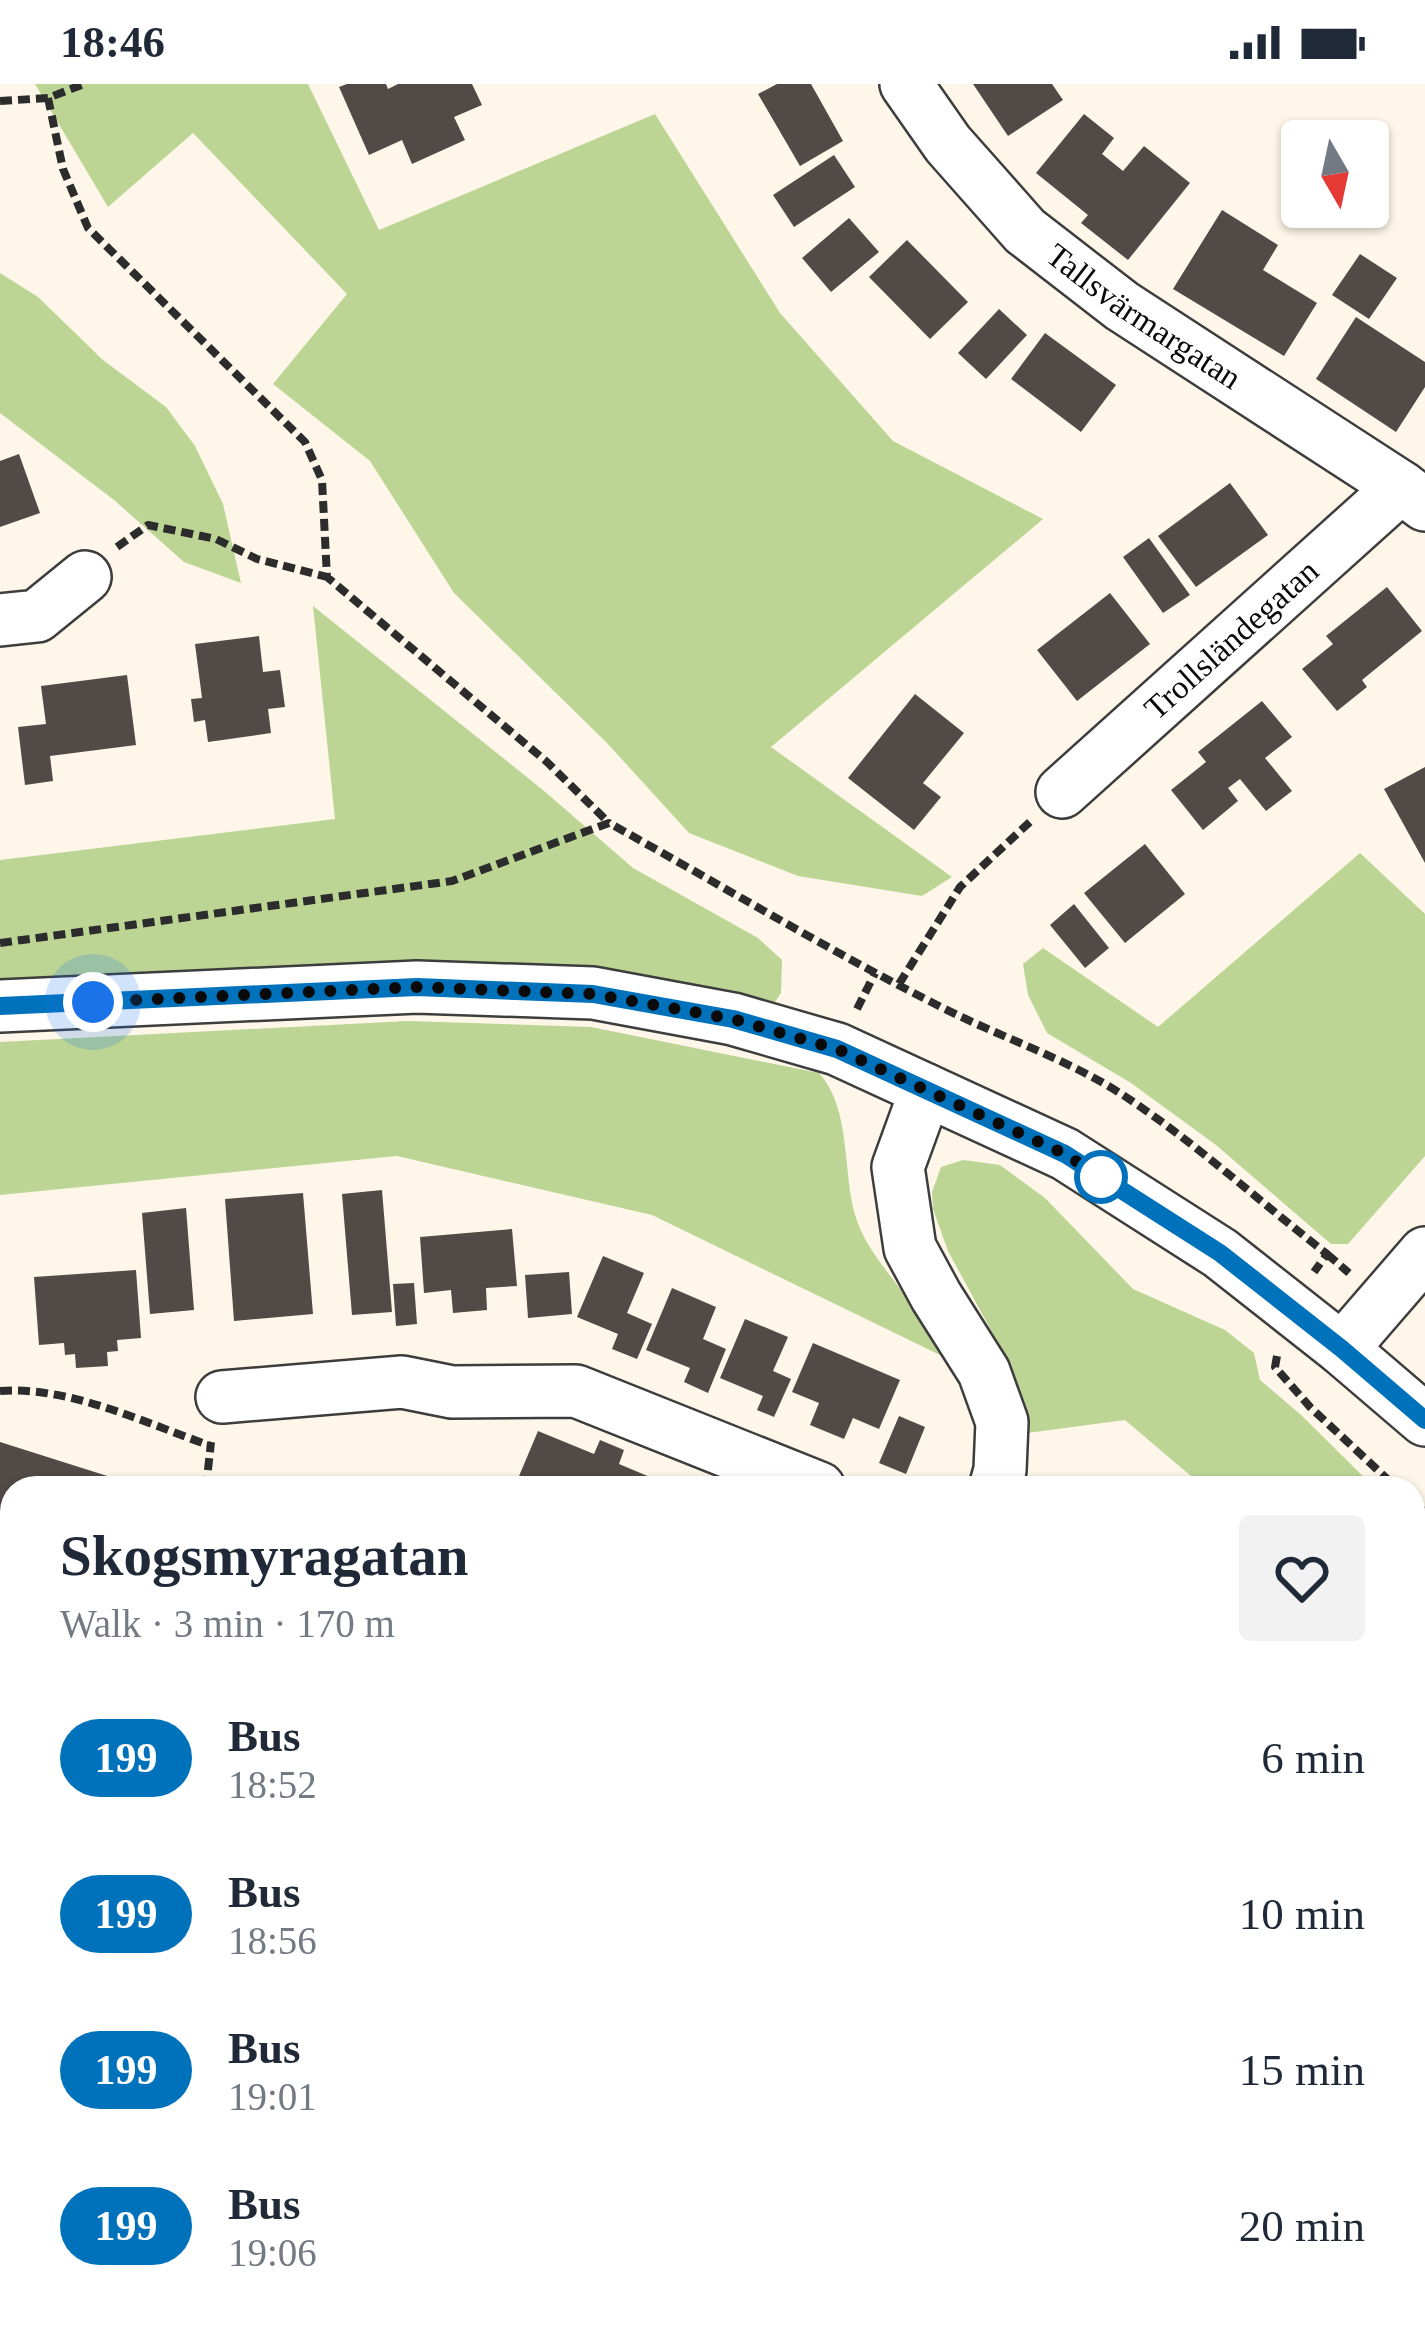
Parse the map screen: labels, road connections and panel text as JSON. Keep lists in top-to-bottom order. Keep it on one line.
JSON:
{"streets":{"street":["Tallsvärmargatan","Trollsländegatan"]},"crossings":[["Tallsvärmargatan","Trollsländegatan"]],"lines":["bus line 199"],"north":"bottom","page":{"status":"18:46","heading":["Skogsmyragatan","Walk · 3 min · 170 m"],"list":[{"mark":"199","name":"Bus","note":"18:52","value":"6 min"},{"mark":"199","name":"Bus","note":"18:56","value":"10 min"},{"mark":"199","name":"Bus","note":"19:01","value":"15 min"},{"mark":"199","name":"Bus","note":"19:06","value":"20 min"}]}}
